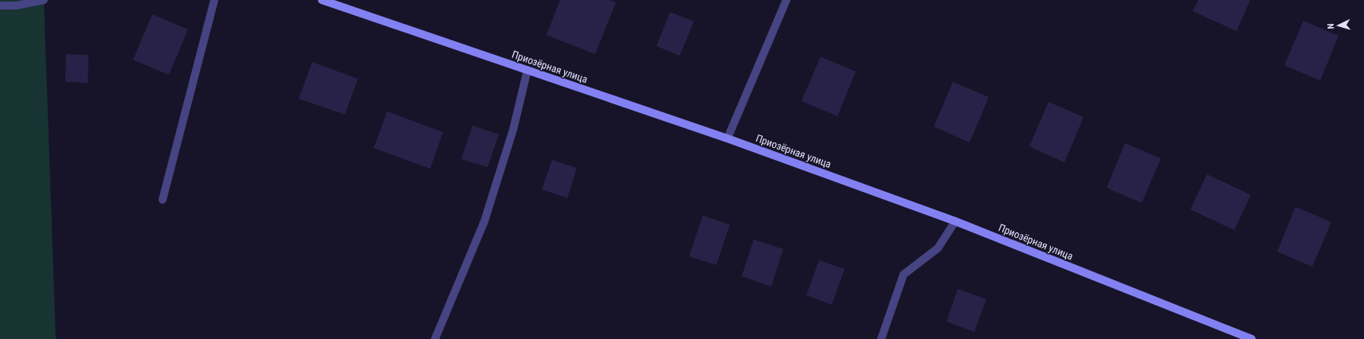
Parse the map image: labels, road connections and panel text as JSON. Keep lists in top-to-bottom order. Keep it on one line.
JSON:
{"streets":{"street":["Приозёрная улица"]},"north":"left"}
